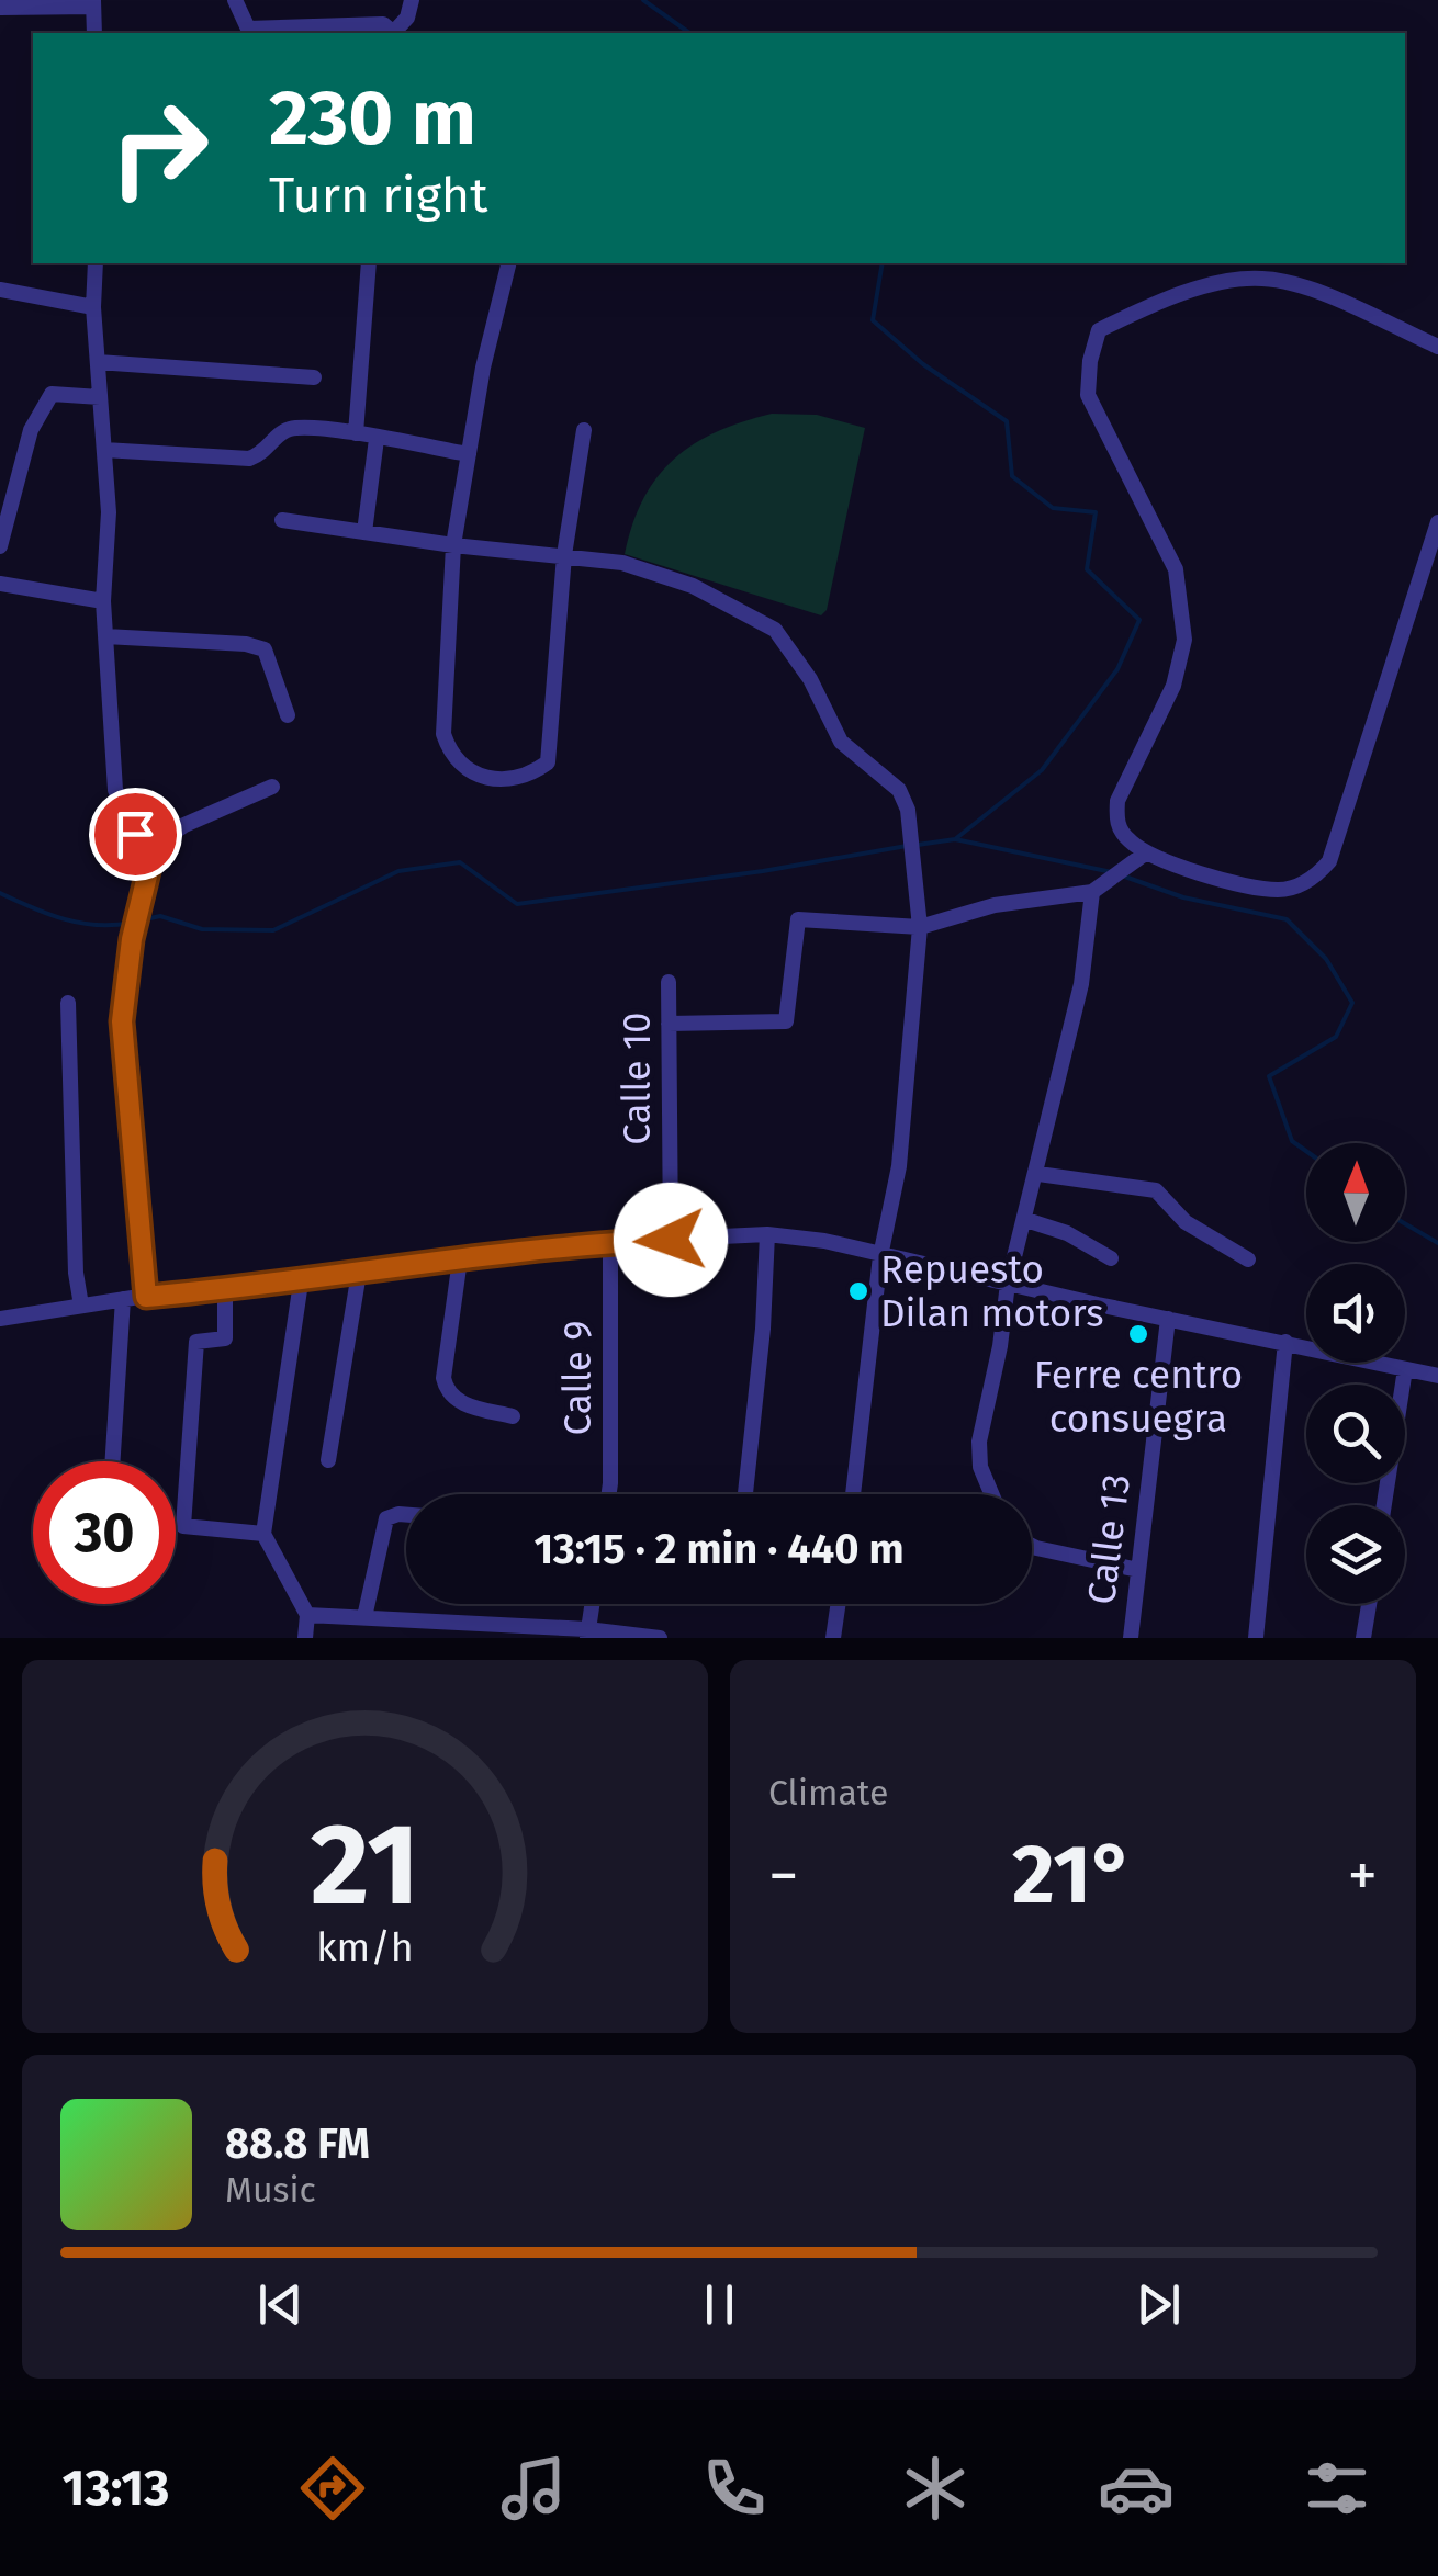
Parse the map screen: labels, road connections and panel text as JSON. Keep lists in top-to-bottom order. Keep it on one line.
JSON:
{"streets":{"street":["Calle 10","Calle 9","Calle 13"]},"places":["Repuesto Dilan motors","Ferre centro consuegra"],"north":"top","page":{"turn":["230 m","Turn right"],"limit":"30","trip":"13:15 · 2 min · 440 m","tile":"Climate","heat":["−","21°","+"],"song":["88.8 FM","Music"],"tabs":"13:13","gauge":["21","km/h"]}}
